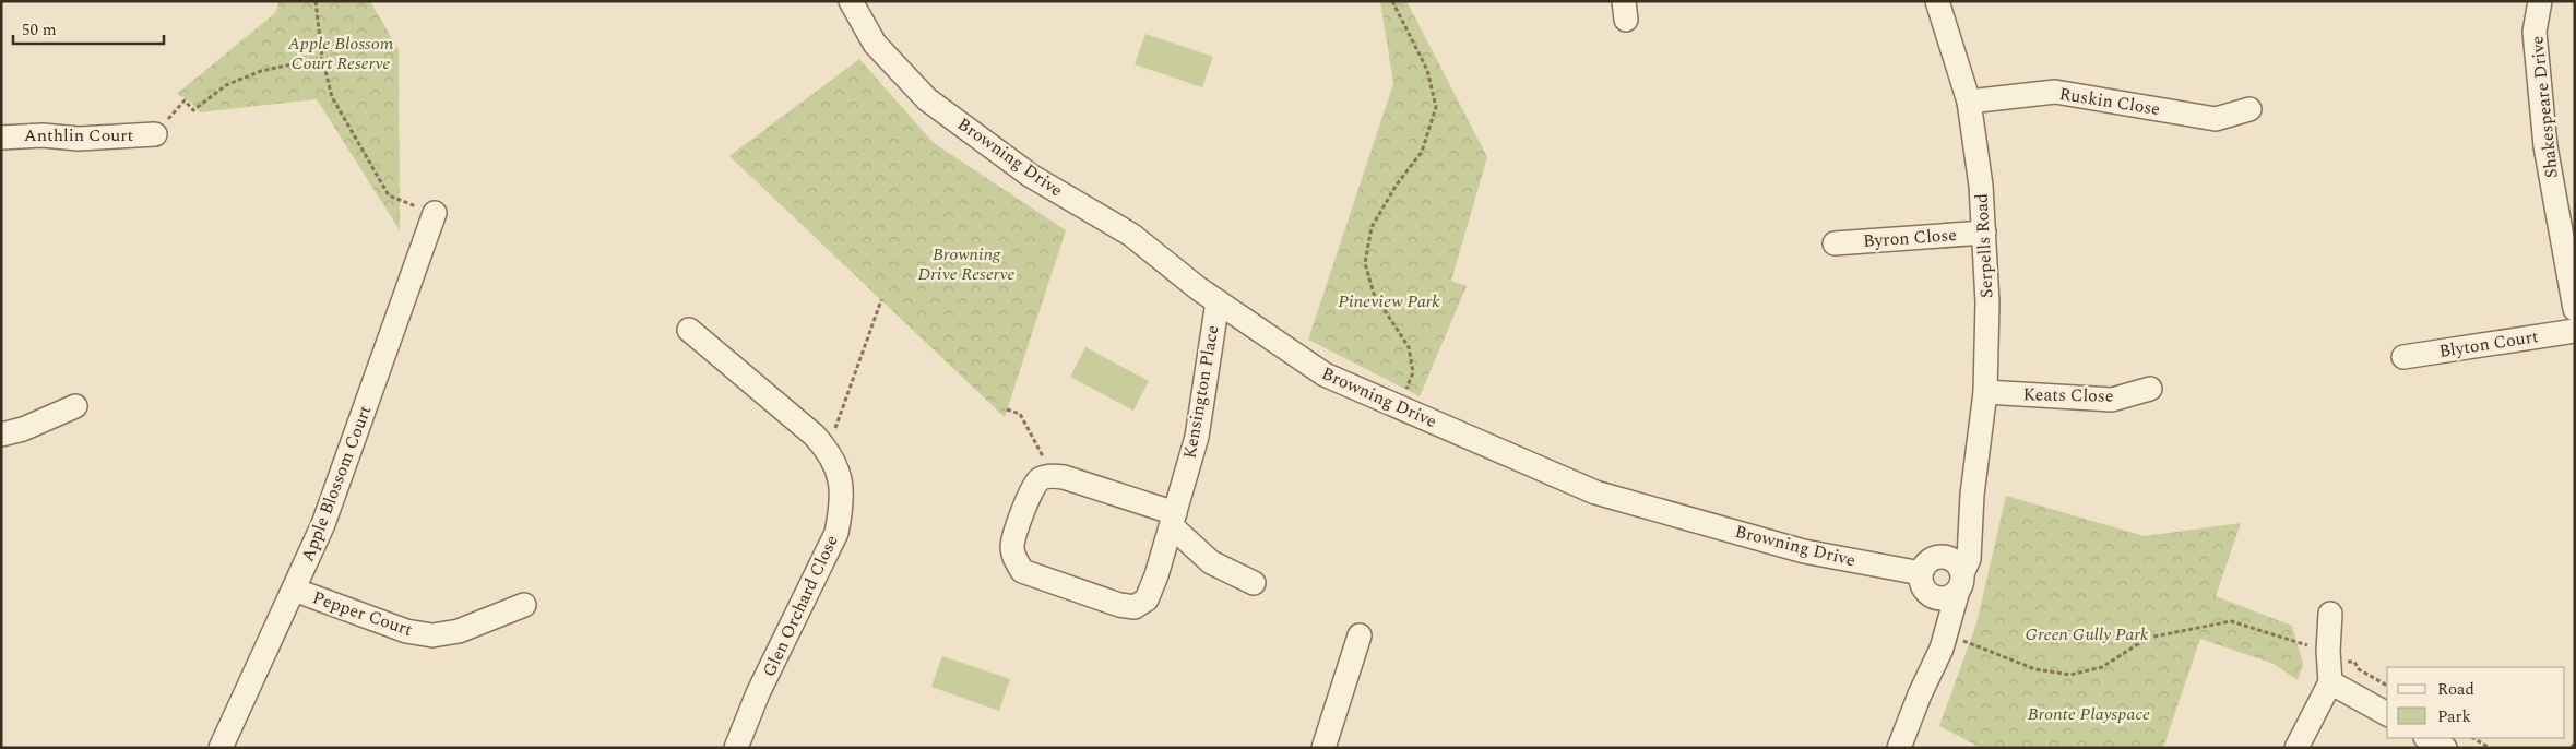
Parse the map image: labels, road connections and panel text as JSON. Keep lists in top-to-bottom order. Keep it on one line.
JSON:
{"streets":{"street":["Ruskin Close","Shakespeare Drive","Anthlin Court","Browning Drive","Byron Close","Serpells Road","Blyton Court","Kensington Place","Keats Close","Apple Blossom Court","Glen Orchard Close","Pepper Court"]},"crossings":[["Ruskin Close","Serpells Road"],["Browning Drive","Serpells Road"],["Browning Drive","Kensington Place"],["Byron Close","Serpells Road"],["Serpells Road","Keats Close"],["Apple Blossom Court","Pepper Court"]],"parks":["Apple Blossom Court Reserve","Browning Drive Reserve","Pineview Park","Green Gully Park","Bronte Playspace"],"legend":["Road","Park"],"scale_bar":"50 m"}
